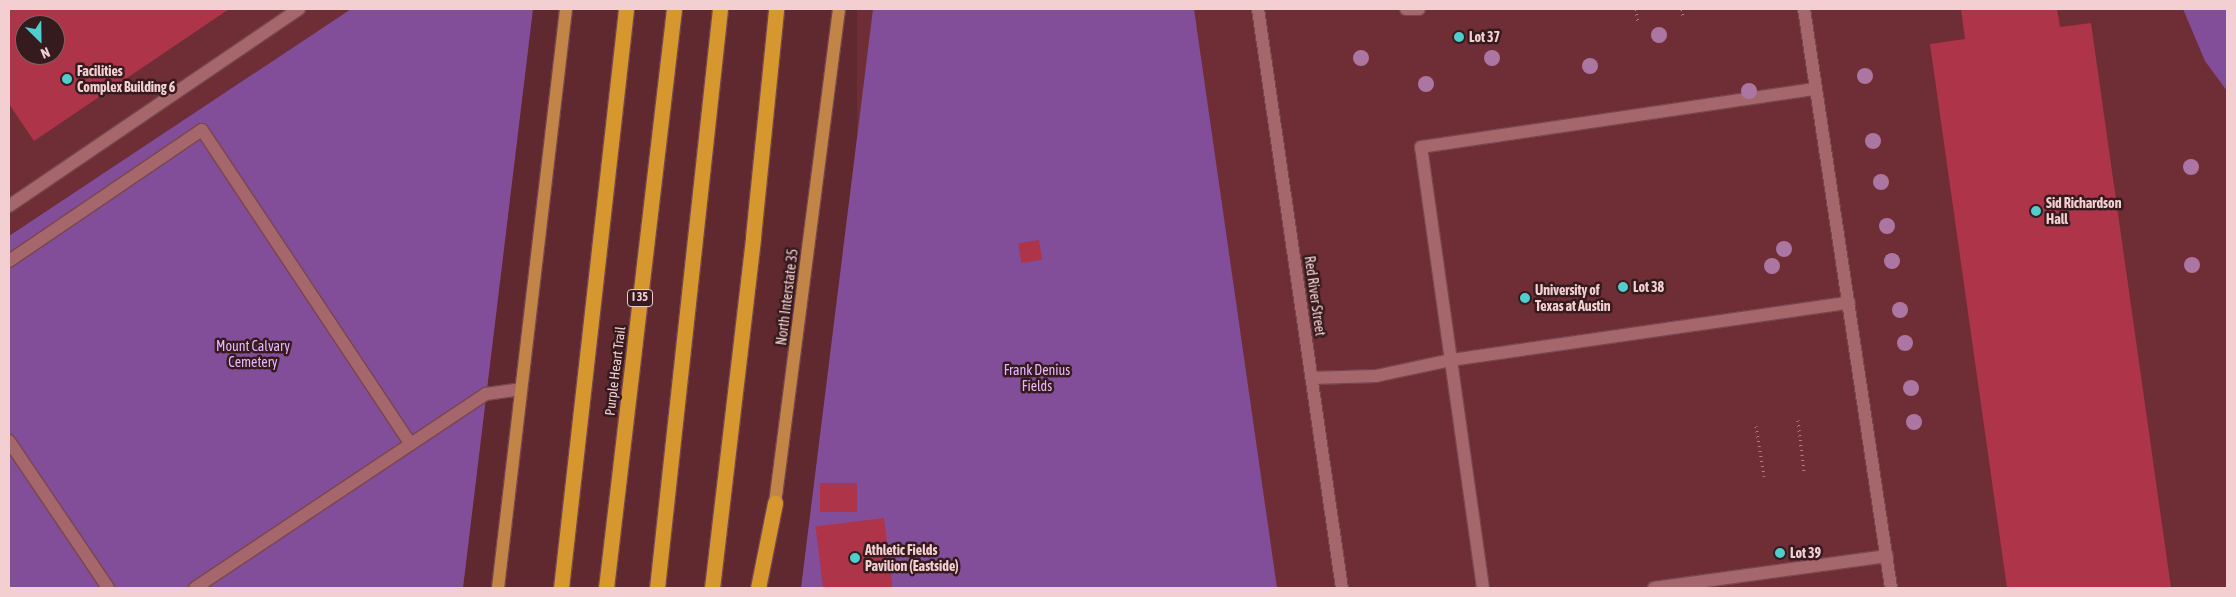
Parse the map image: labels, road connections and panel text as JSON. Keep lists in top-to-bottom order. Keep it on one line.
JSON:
{"streets":{"highway":["I 35","Purple Heart Trail"],"main road":["North Interstate 35"],"street":["Red River Street"]},"parks":["Mount Calvary Cemetery","Frank Denius Fields"],"places":["Lot 37","Facilities Complex Building 6","Sid Richardson Hall","Lot 38","University of Texas at Austin","Lot 39","Athletic Fields Pavilion (Eastside)"],"north":"bottom right"}
